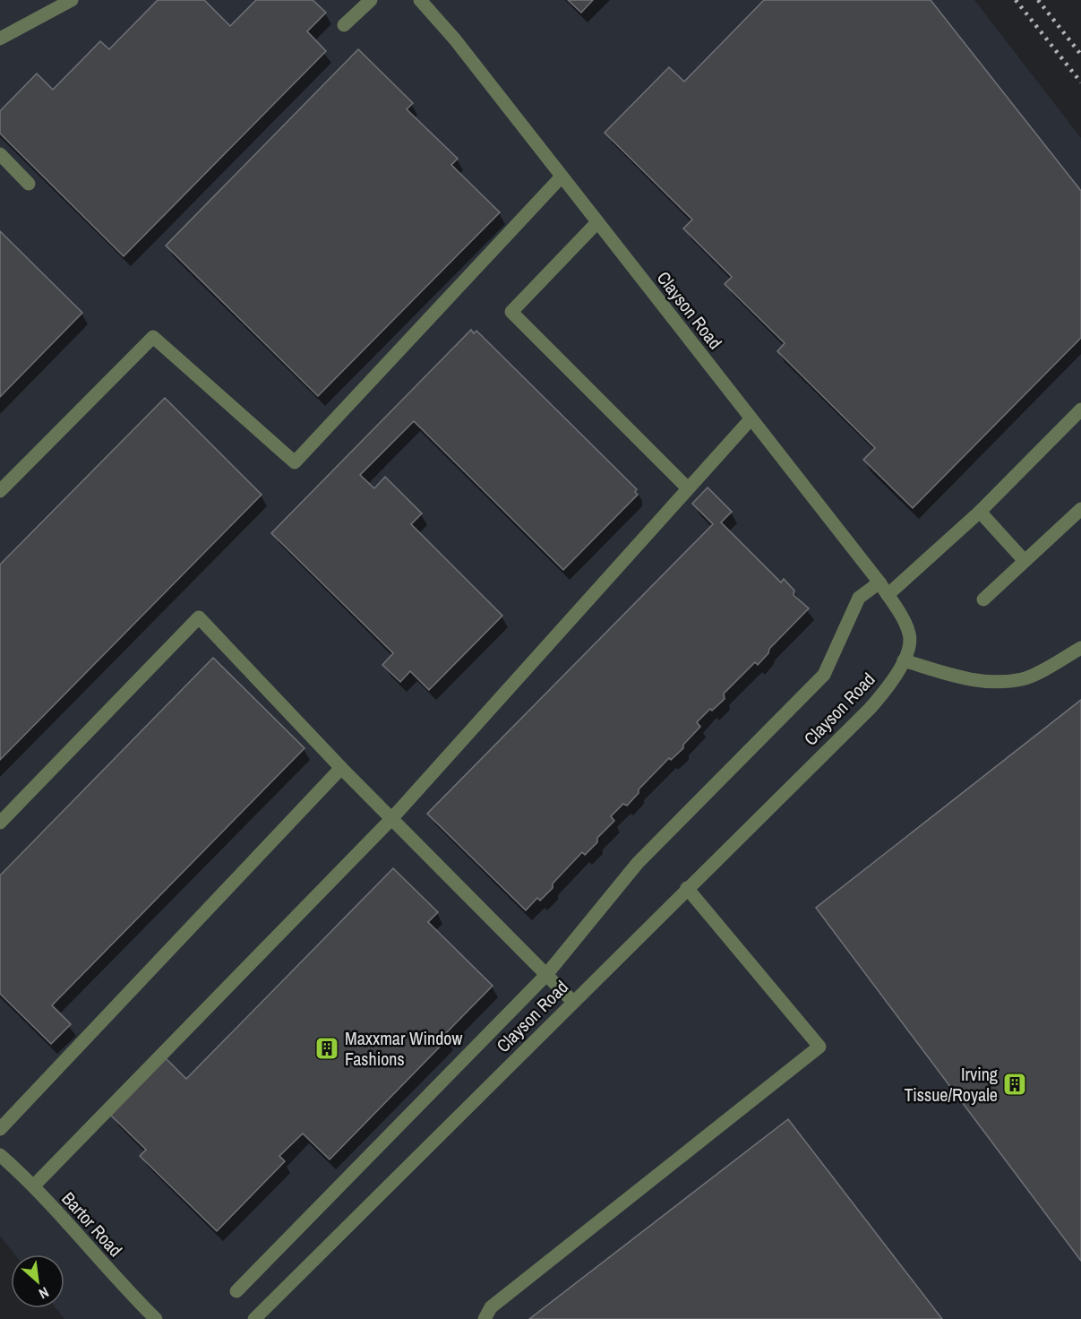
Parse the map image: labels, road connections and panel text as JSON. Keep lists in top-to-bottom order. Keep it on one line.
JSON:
{"streets":{"street":["Clayson Road","Bartor Road"]},"places":{"building":["Maxxmar Window Fashions","Irving Tissue/Royale"]},"north":"bottom right"}
